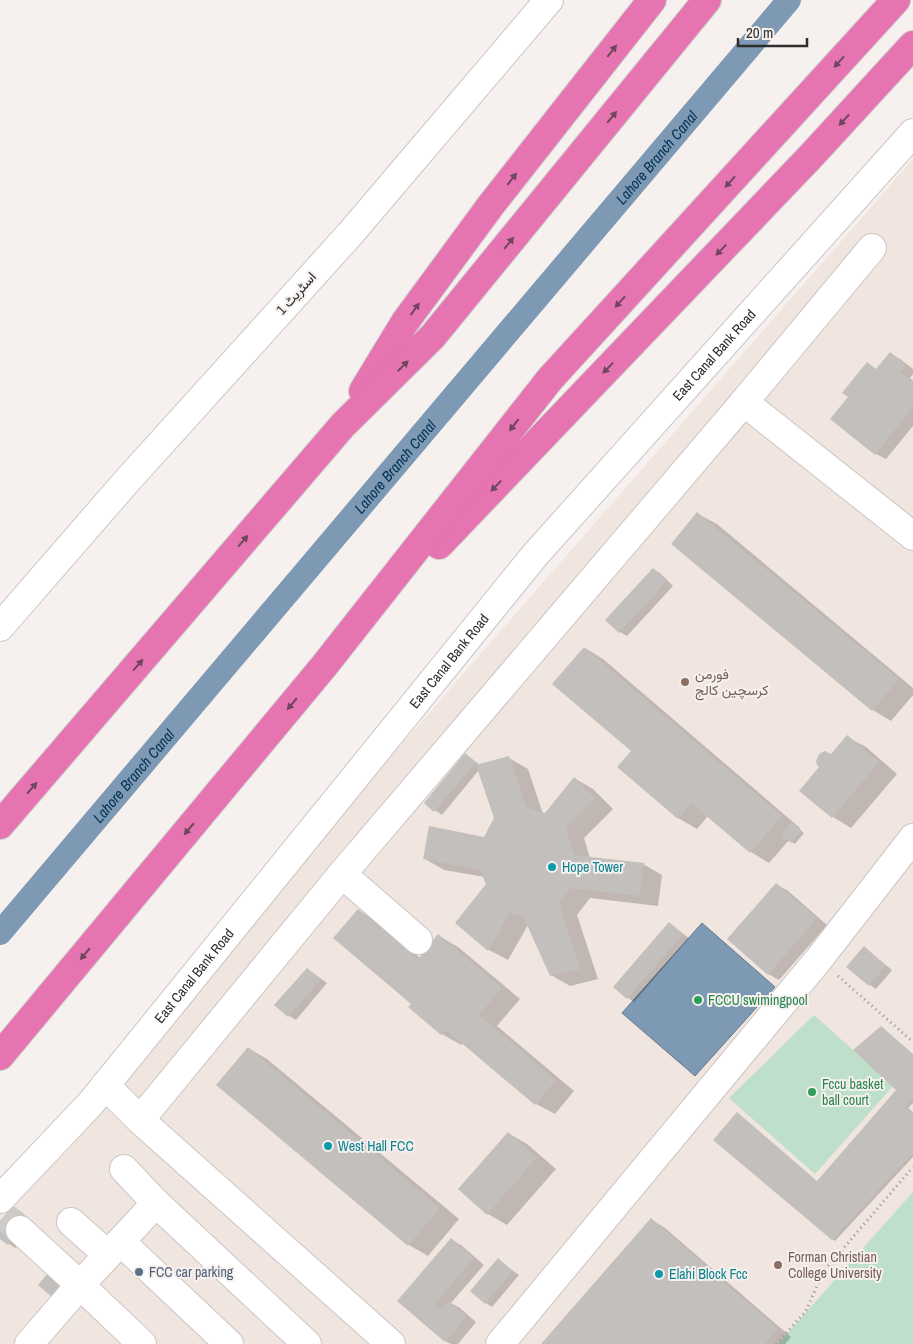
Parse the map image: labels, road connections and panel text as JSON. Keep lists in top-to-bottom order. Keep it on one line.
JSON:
{"streets":{"street":["اسٹریٹ 1","East Canal Bank Road"]},"water":["Lahore Branch Canal"],"places":["فورمن کرسچین کالج","Hope Tower","FCCU swimingpool","Fccu basket ball court","West Hall FCC","Forman Christian College University","FCC car parking","Elahi Block Fcc"],"scale_bar":"20 m"}
